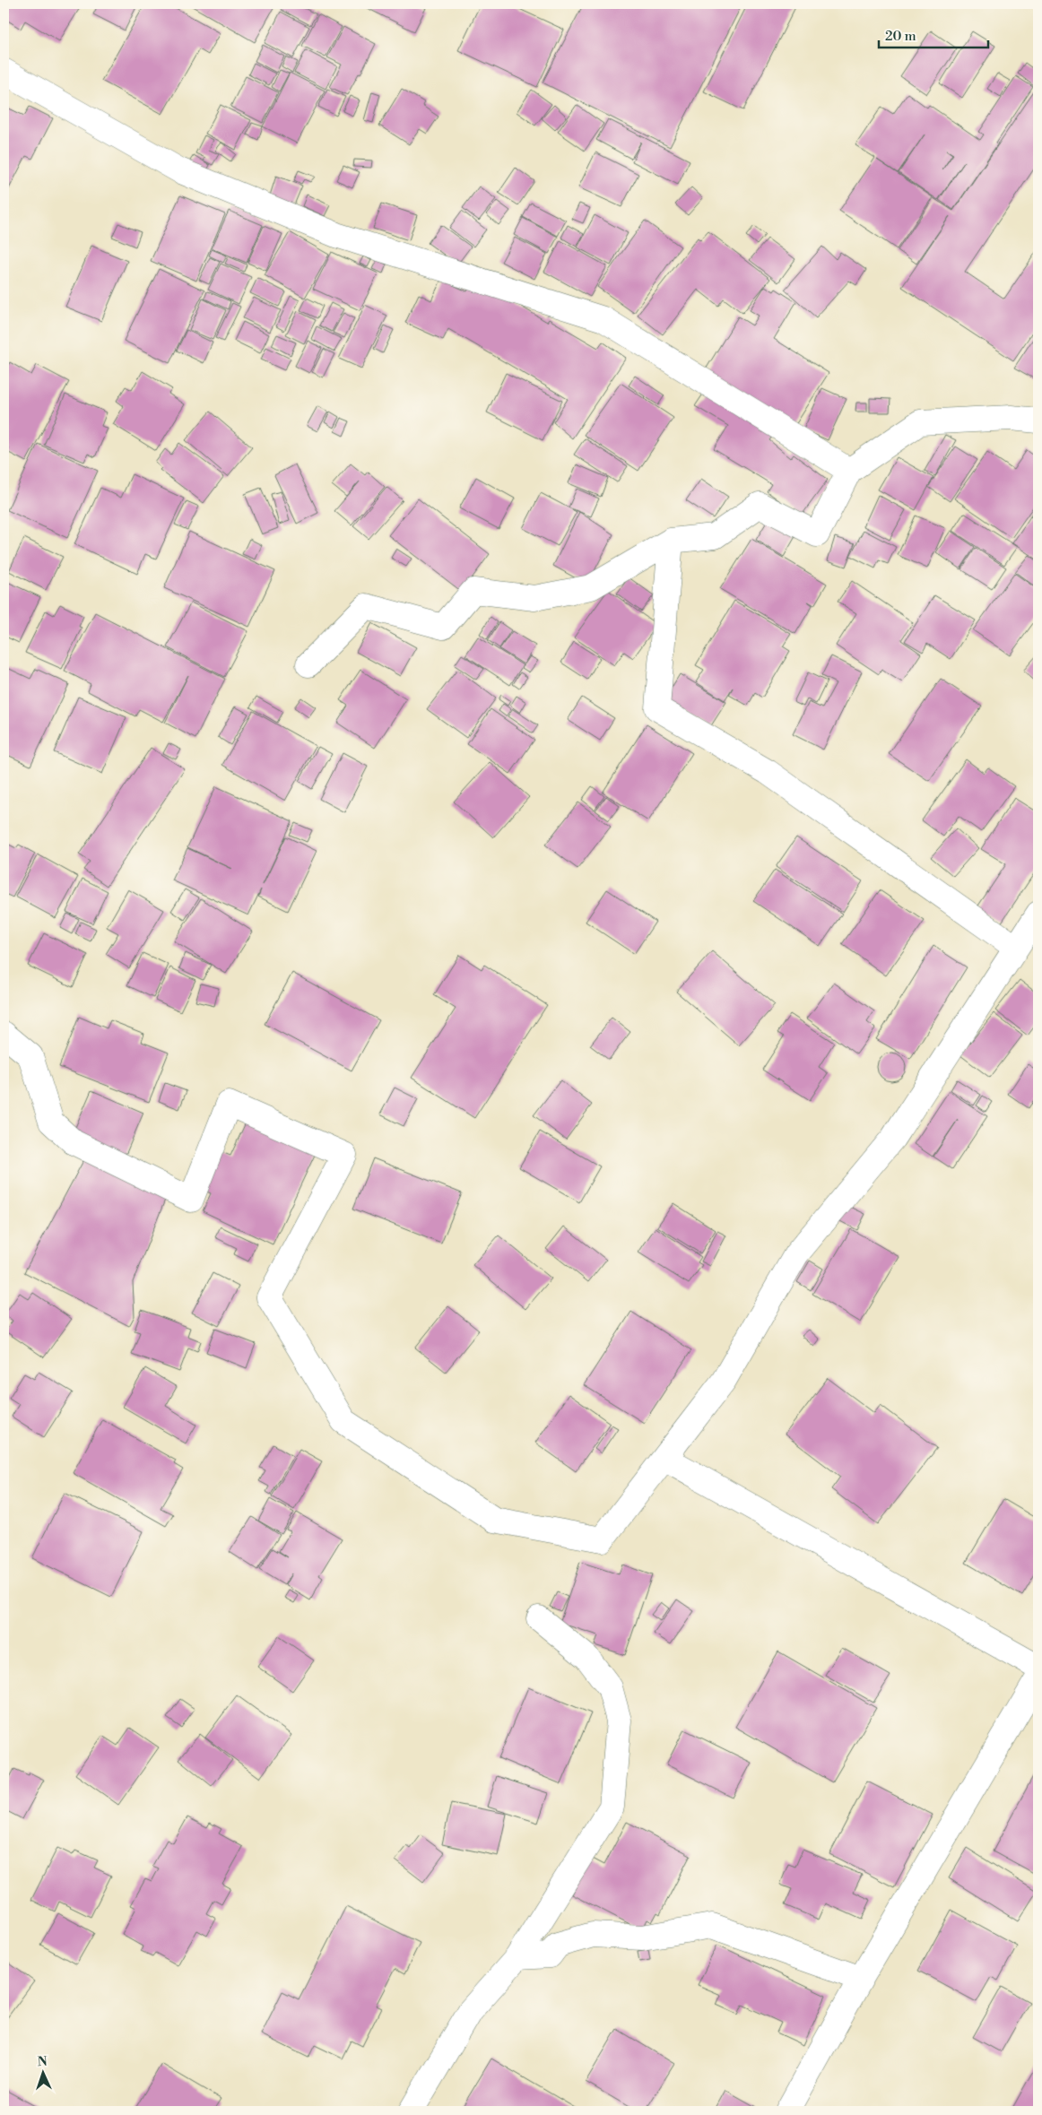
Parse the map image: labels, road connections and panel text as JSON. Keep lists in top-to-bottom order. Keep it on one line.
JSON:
{"scale_bar":"20 m","north":"top"}
